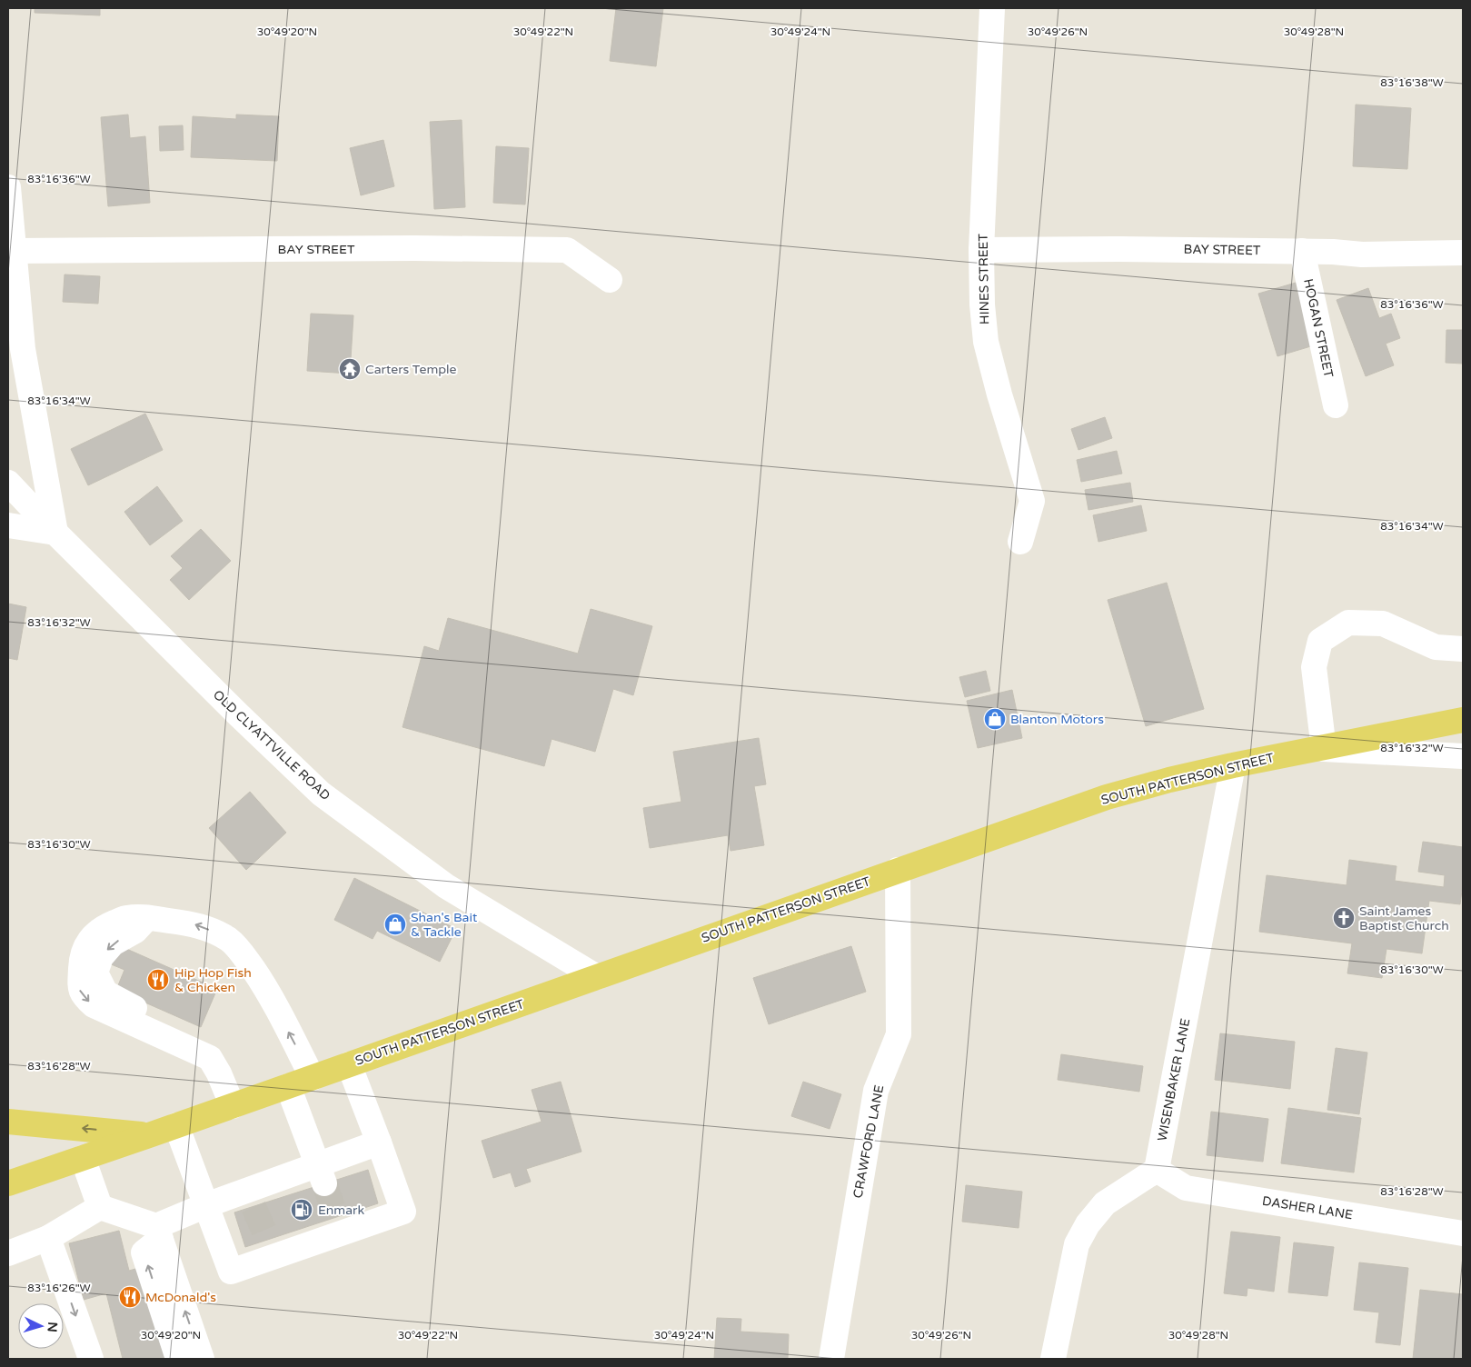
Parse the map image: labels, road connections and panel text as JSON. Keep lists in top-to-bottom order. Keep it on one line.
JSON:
{"streets":{"main road":["SOUTH PATTERSON STREET"],"street":["BAY STREET","HINES STREET","HOGAN STREET","OLD CLYATTVILLE ROAD","WISENBAKER LANE","CRAWFORD LANE","DASHER LANE"]},"crossings":[["BAY STREET","HINES STREET"],["BAY STREET","HOGAN STREET"],["OLD CLYATTVILLE ROAD","SOUTH PATTERSON STREET"],["SOUTH PATTERSON STREET","WISENBAKER LANE"],["SOUTH PATTERSON STREET","CRAWFORD LANE"],["WISENBAKER LANE","DASHER LANE"]],"places":{"temple":["Carters Temple"],"shop":["Blanton Motors","Shan's Bait & Tackle"],"church":["Saint James Baptist Church"],"restaurant":["Hip Hop Fish & Chicken","McDonald's"],"fuel station":["Enmark"]},"north":"right","coordinates":["30°49'20\"N","30°49'22\"N","30°49'24\"N","30°49'26\"N","30°49'28\"N","83°16'38\"W","83°16'36\"W","83°16'34\"W","83°16'32\"W","83°16'30\"W","83°16'28\"W","83°16'26\"W"]}
